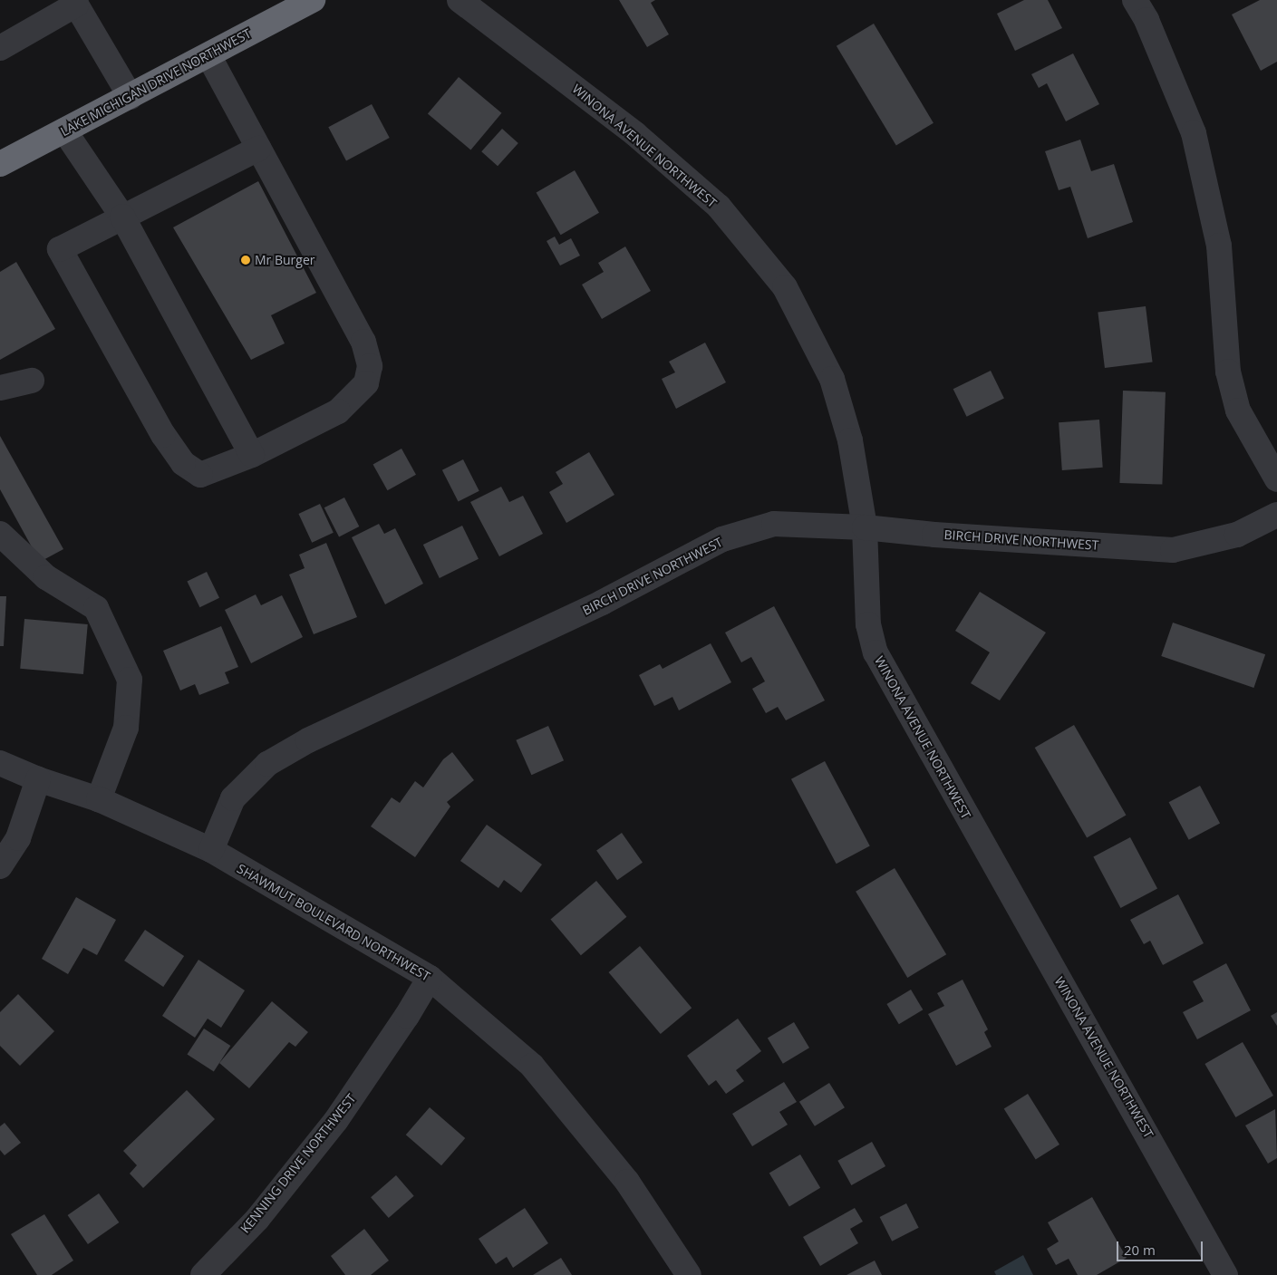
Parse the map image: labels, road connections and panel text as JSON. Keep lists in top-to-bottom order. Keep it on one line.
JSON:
{"streets":{"highway":["LAKE MICHIGAN DRIVE NORTHWEST"],"street":["WINONA AVENUE NORTHWEST","BIRCH DRIVE NORTHWEST","SHAWMUT BOULEVARD NORTHWEST","KENNING DRIVE NORTHWEST"]},"crossings":[["WINONA AVENUE NORTHWEST","BIRCH DRIVE NORTHWEST"],["BIRCH DRIVE NORTHWEST","SHAWMUT BOULEVARD NORTHWEST"],["SHAWMUT BOULEVARD NORTHWEST","KENNING DRIVE NORTHWEST"]],"places":["Mr Burger"],"scale_bar":"20 m"}
